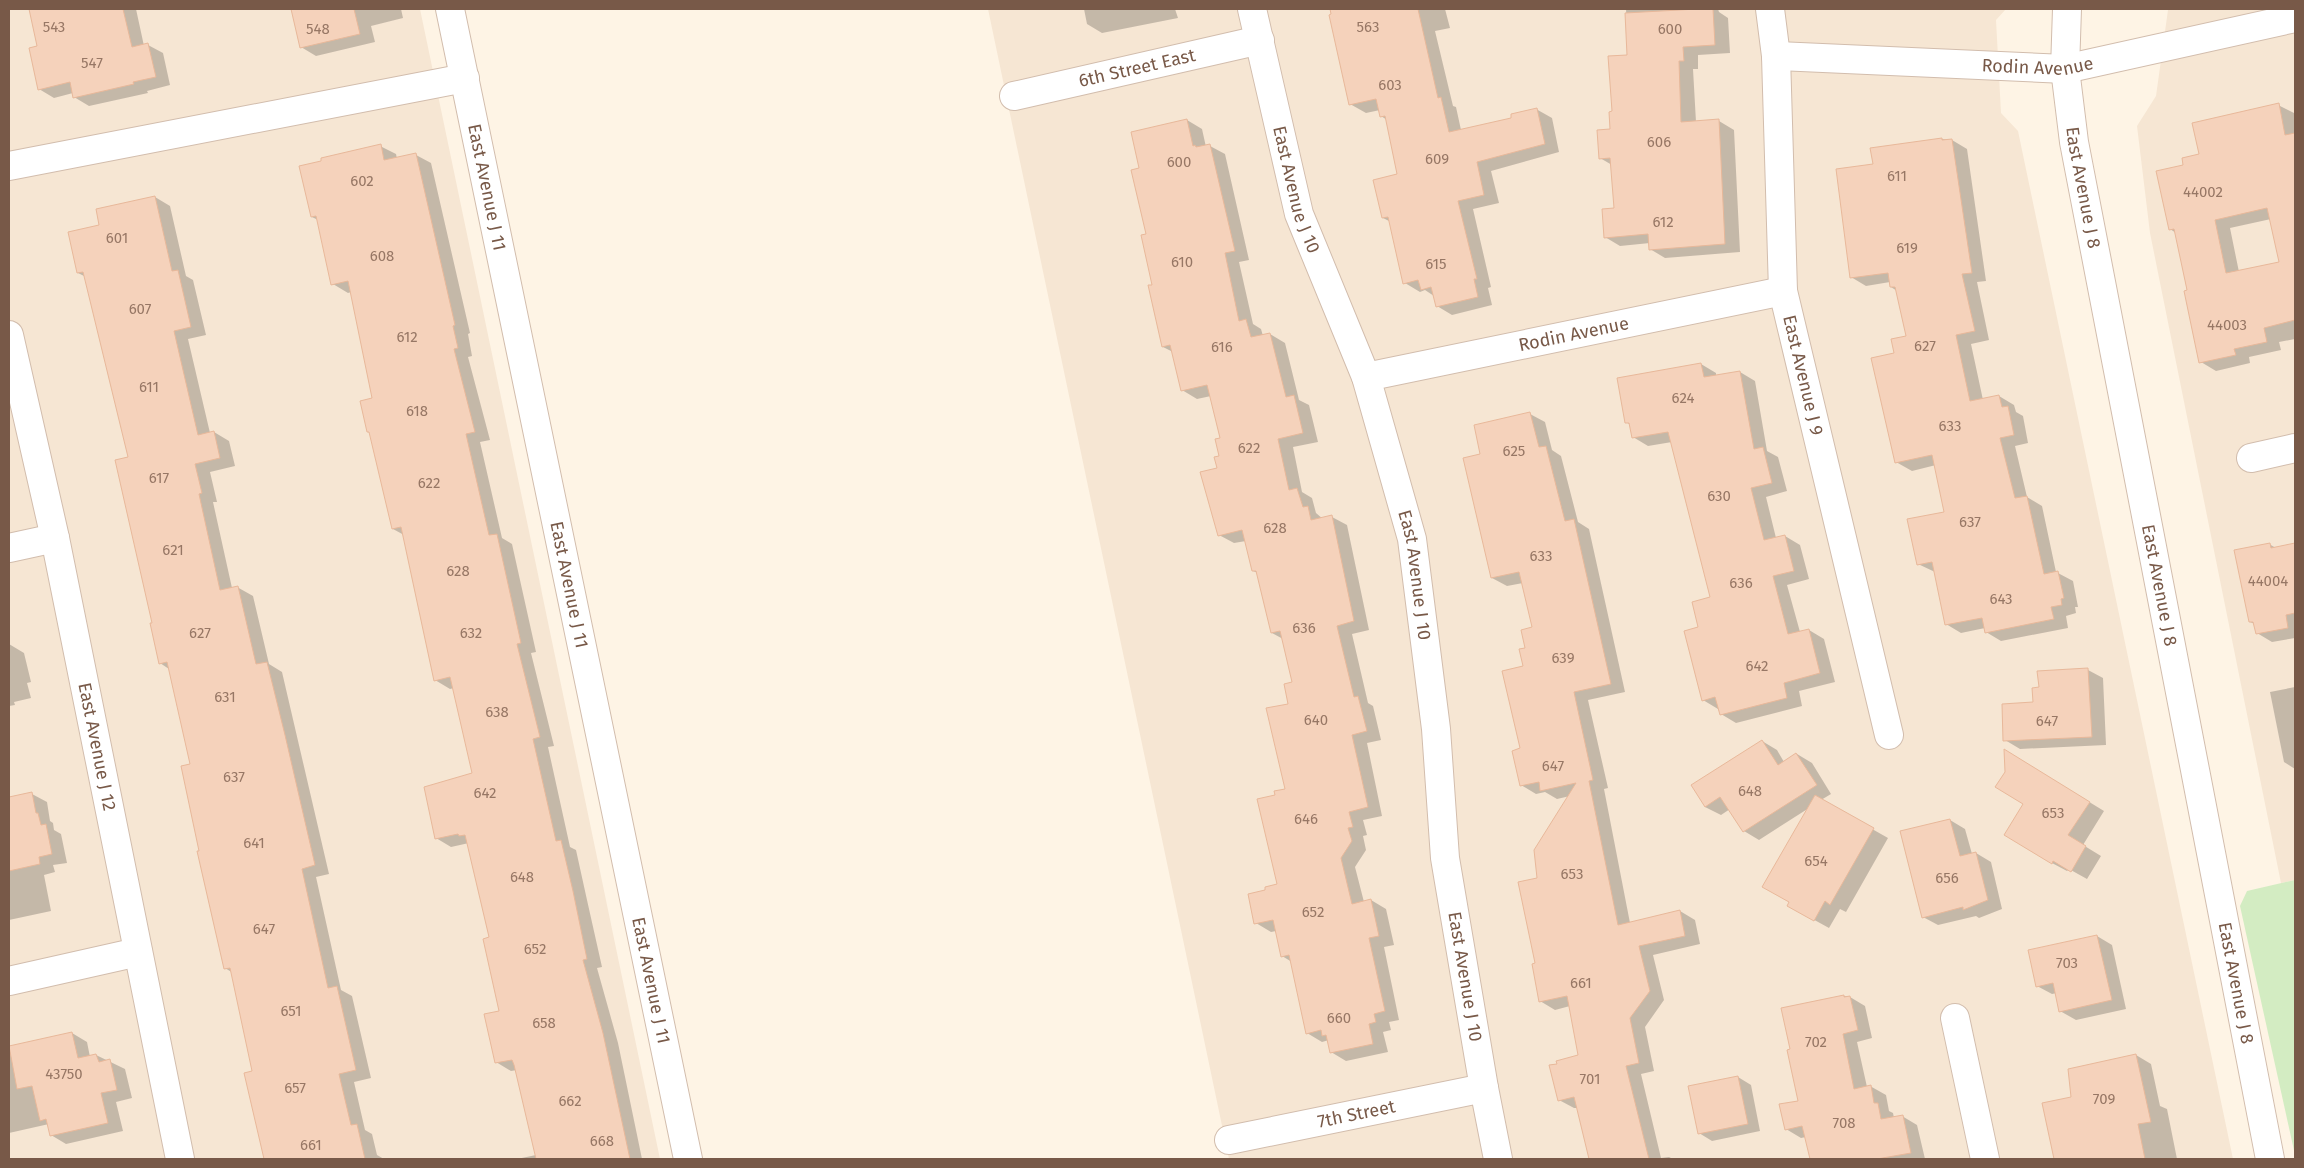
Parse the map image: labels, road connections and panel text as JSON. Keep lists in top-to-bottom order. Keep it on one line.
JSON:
{"streets":{"street":["Rodin Avenue","6th Street East","East Avenue J 11","East Avenue J 8","East Avenue J 10","East Avenue J 9","East Avenue J 12","7th Street"]},"crossings":[["Rodin Avenue","East Avenue J 8"],["Rodin Avenue","East Avenue J 10"],["Rodin Avenue","East Avenue J 9"],["6th Street East","East Avenue J 10"],["East Avenue J 10","7th Street"]],"house_numbers":["543","563","548","600","547","603","606","609","600","611","602","44002","612","601","619","608","610","615","607","44003","612","627","616","611","624","618","633","622","625","617","622","630","637","628","621","633","628","44004","636","643","636","627","632","639","642","631","638","640","647","647","637","648","642","653","646","641","654","653","648","656","652","647","652","703","661","651","660","658","702","43750","701","657","709","662","708","668","661"]}
